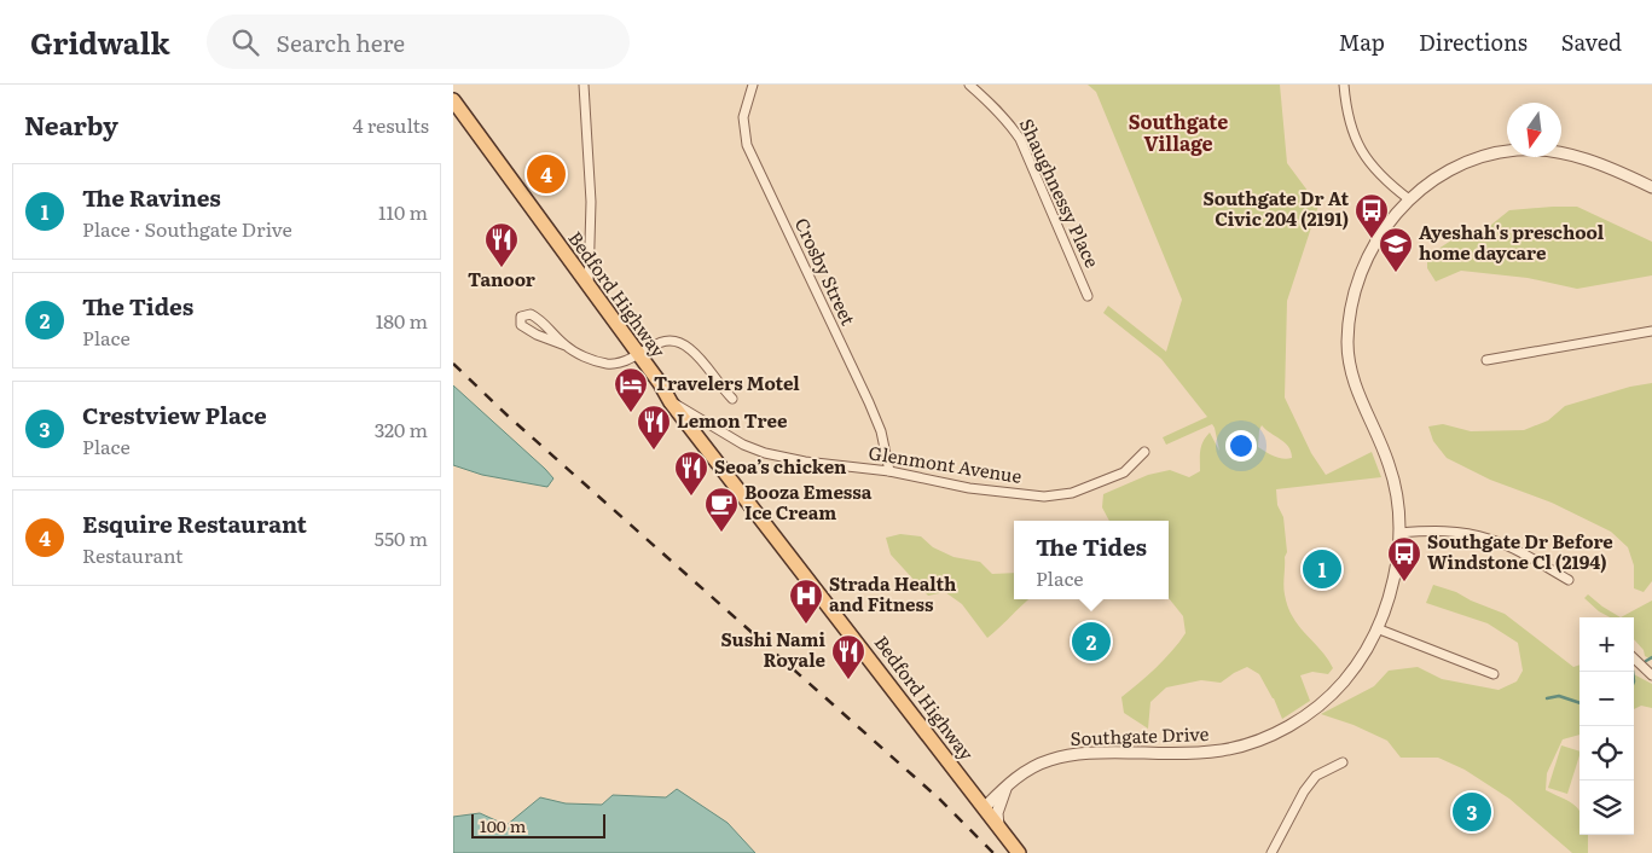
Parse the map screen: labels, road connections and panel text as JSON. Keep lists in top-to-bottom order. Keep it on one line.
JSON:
{"streets":{"main road":["Bedford Highway"],"street":["Shaughnessy Place","Crosby Street","Glenmont Avenue","Southgate Drive"]},"crossings":[["Crosby Street","Glenmont Avenue"],["Bedford Highway","Glenmont Avenue"],["Bedford Highway","Southgate Drive"]],"districts":["Southgate Village"],"places":{"bus stop":["Southgate Dr At Civic 204 (2191)","Southgate Dr Before Windstone Cl (2194)"],"restaurant":["Tanoor","Lemon Tree","Seoa’s chicken","Sushi Nami Royale"],"school or university":["Ayeshah's preschool home daycare"],"hotel":["Travelers Motel"],"cafe":["Booza Emessa Ice Cream"],"hospital":["Strada Health and Fitness"]},"scale_bar":"100 m","north":"bottom","page":{"header":"Gridwalk","search":"Search here","nav":["Map","Directions","Saved"],"heading":["Nearby","4 results"],"pins":["4","1","2","3"],"list":[{"mark":"1","name":"The Ravines","note":"Place · Southgate Drive","value":"110 m"},{"mark":"2","name":"The Tides","note":"Place","value":"180 m"},{"mark":"3","name":"Crestview Place","note":"Place","value":"320 m"},{"mark":"4","name":"Esquire Restaurant","note":"Restaurant","value":"550 m"}],"popup":["The Tides","Place"],"map_buttons":["+","−"],"scale":"100 m"}}
